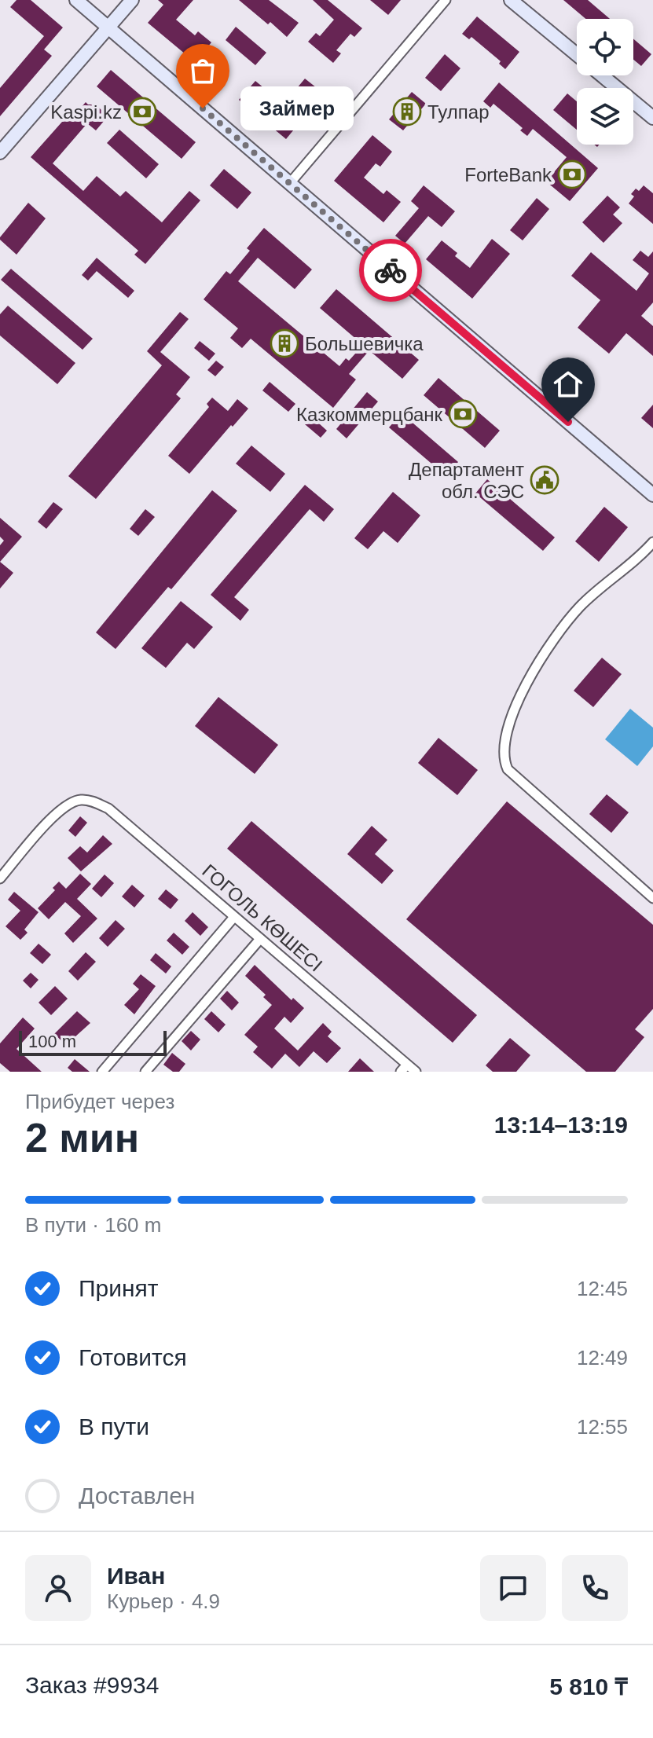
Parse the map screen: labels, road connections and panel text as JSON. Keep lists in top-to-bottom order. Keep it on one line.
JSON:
{"streets":{"street":["ГОГОЛЬ КӨШЕСІ"]},"places":{"other":["Займер"],"bank":["Kaspi.kz","ForteBank","Казкоммерцбанк"],"building":["Тулпар","Большевичка"],"public building":["Департамент обл. СЭС"]},"scale_bar":"100 m","page":{"bubble":"Займер","scale":"100 m","heading":["2 мин","Прибудет через","13:14–13:19"],"panel":["Иван","Курьер · 4.9","Заказ #9934","5 810 ₸"],"bar":"В пути · 160 m","list":[["Принят","12:45"],["Готовится","12:49"],["В пути","12:55"],"Доставлен"]}}
